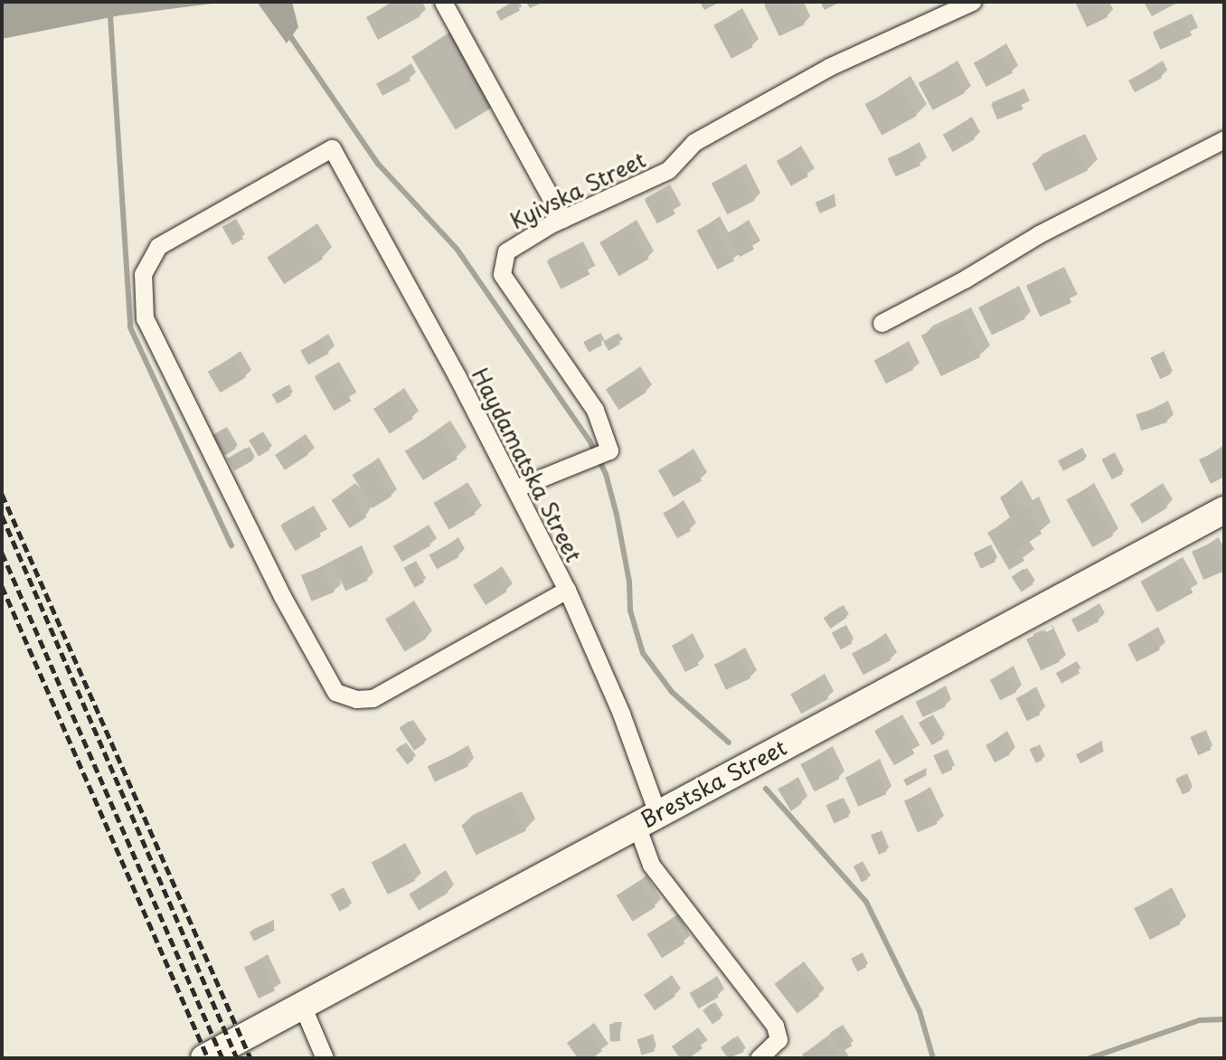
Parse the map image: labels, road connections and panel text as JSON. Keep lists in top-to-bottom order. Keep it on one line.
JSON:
{"streets":{"main road":["Brestska Street"],"street":["Kyivska Street","Haydamatska Street"]},"crossings":[["Kyivska Street","Haydamatska Street"],["Haydamatska Street","Brestska Street"]]}
